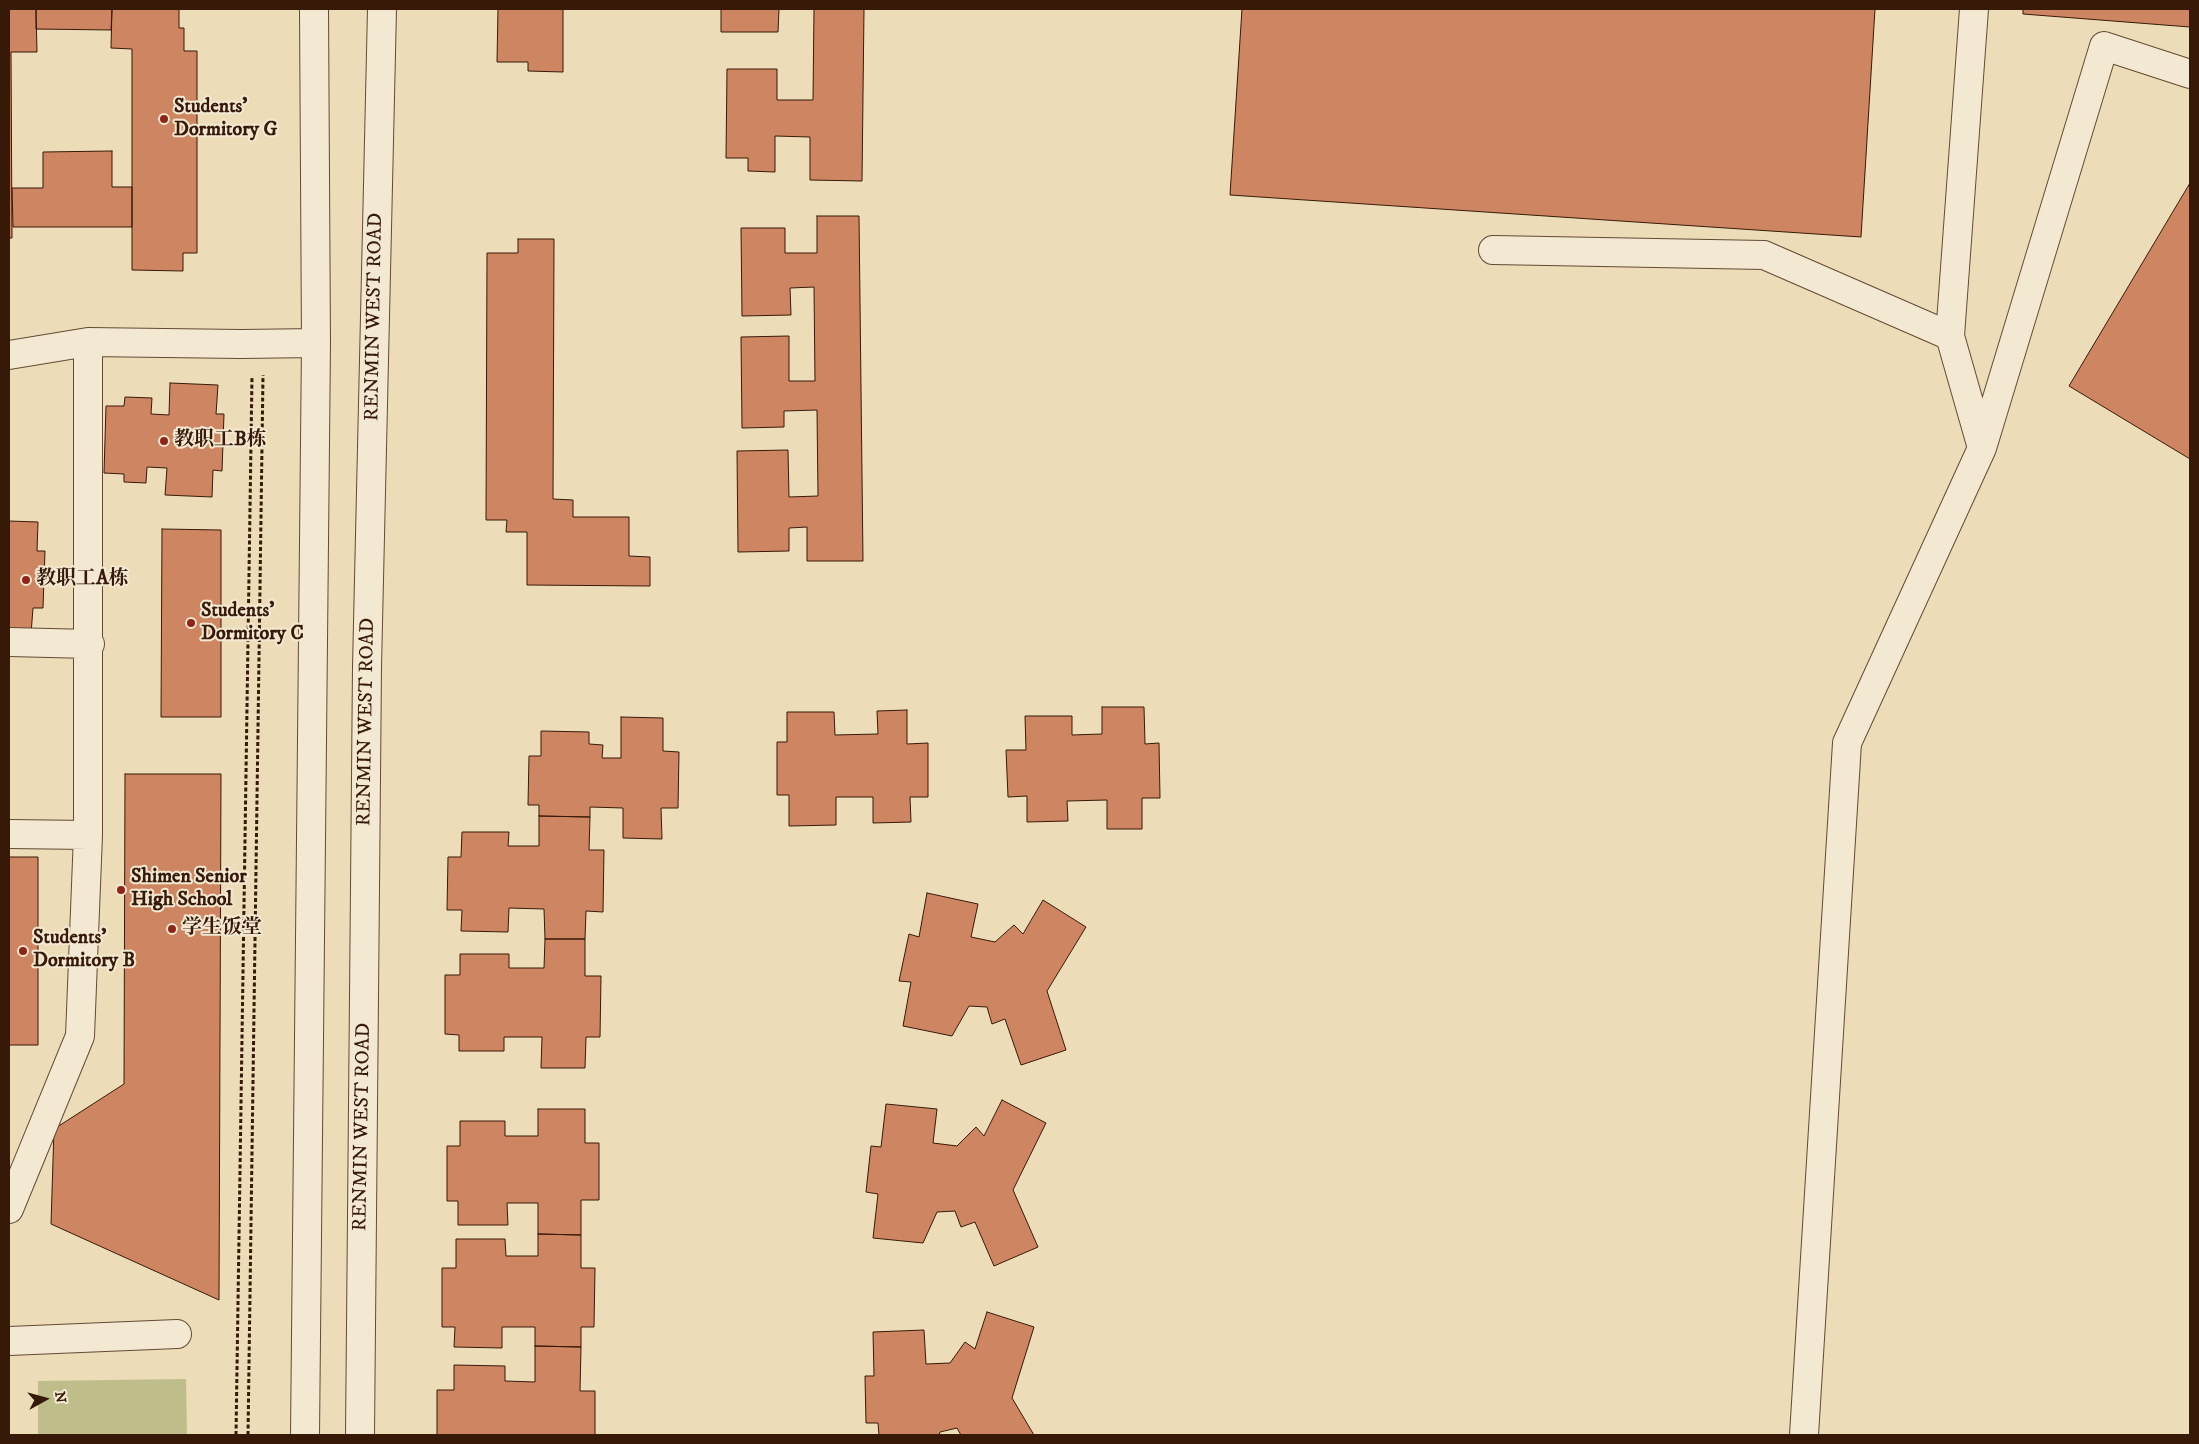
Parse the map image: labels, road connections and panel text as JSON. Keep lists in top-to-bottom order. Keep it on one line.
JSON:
{"streets":{"street":["RENMIN WEST ROAD"]},"places":["Students' Dormitory G","教职工B栋","教职工A栋","Students' Dormitory C","Shimen Senior High School","学生饭堂","Students' Dormitory B"],"north":"right"}
